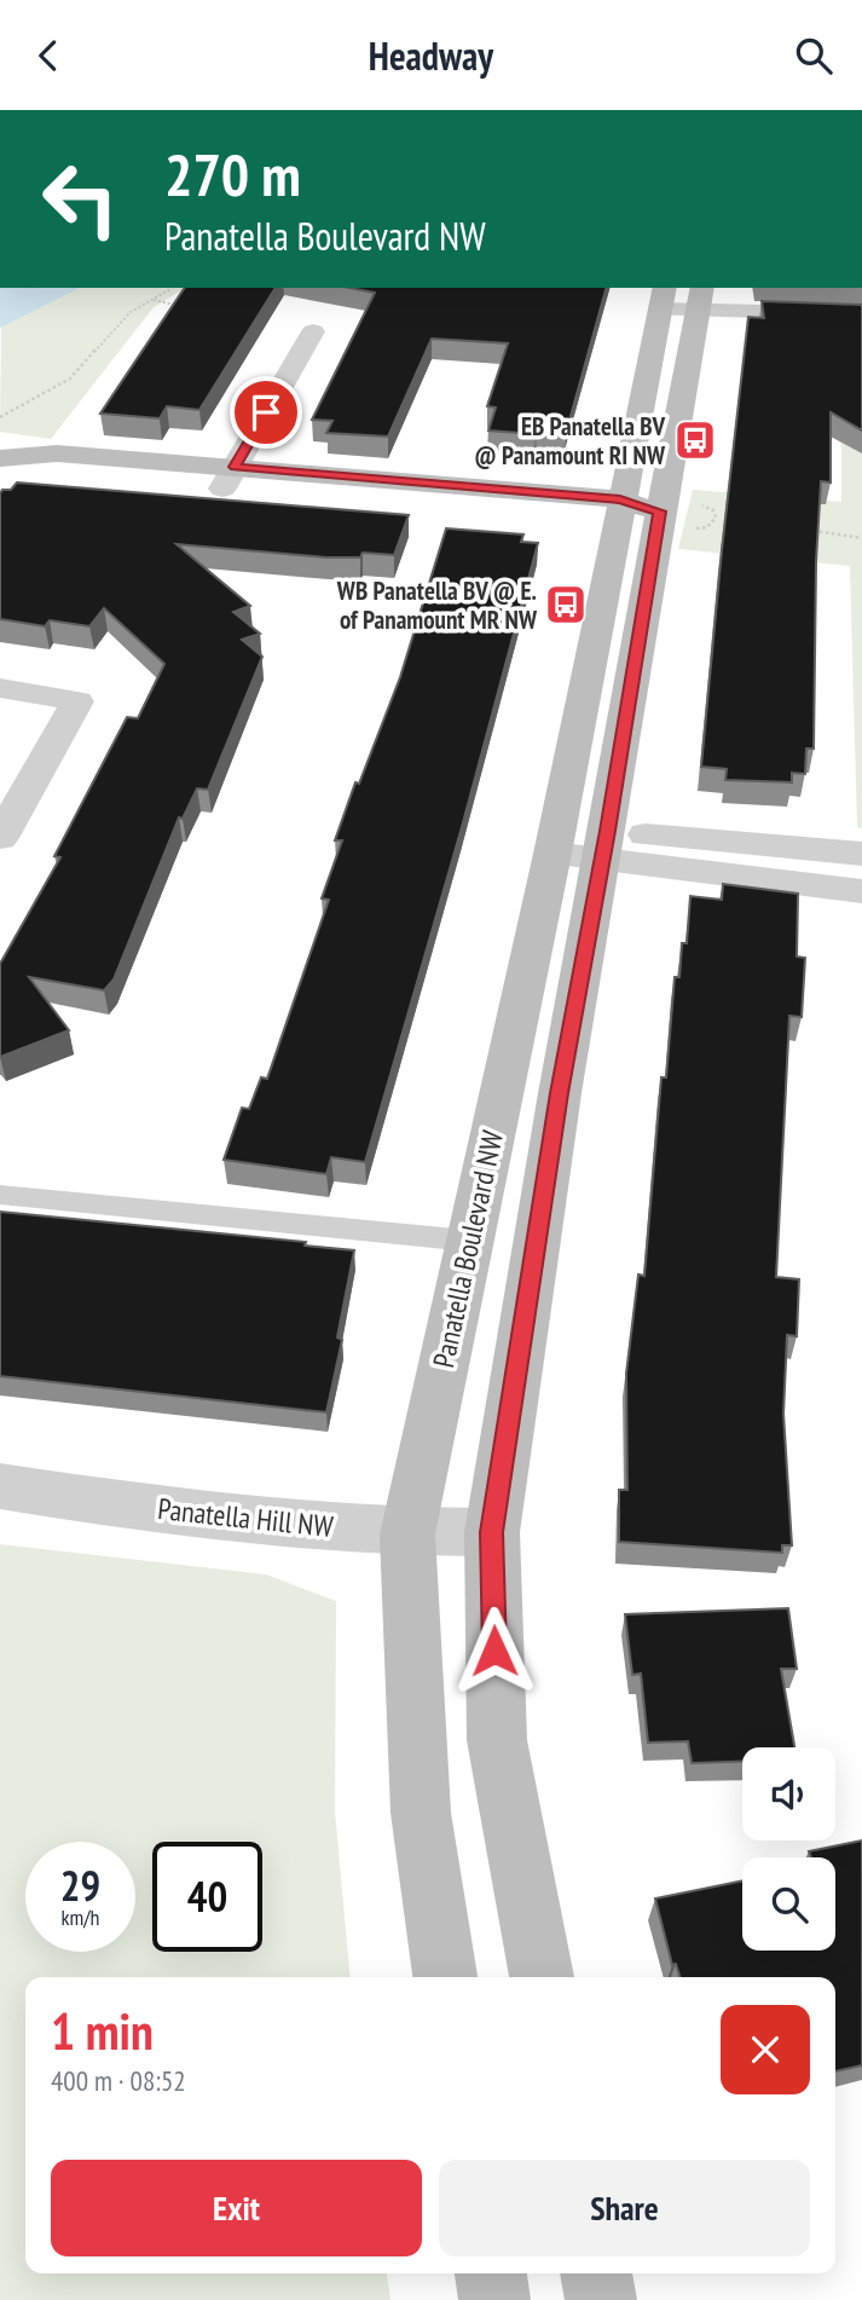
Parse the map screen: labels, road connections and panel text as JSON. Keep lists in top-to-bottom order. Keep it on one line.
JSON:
{"streets":{"street":["Panatella Boulevard NW","Panatella Hill NW"]},"crossings":[["Panatella Boulevard NW","Panatella Hill NW"]],"places":{"bus stop":["EB Panatella BV @ Panamount RI NW","WB Panatella BV @ E. of Panamount MR NW"]},"page":{"header":"Headway","turn":["270 m","Panatella Boulevard NW"],"speed":"29 km/h","limit":"40","heading":["1 min","400 m · 08:52"],"buttons":["Exit","Share"]}}
